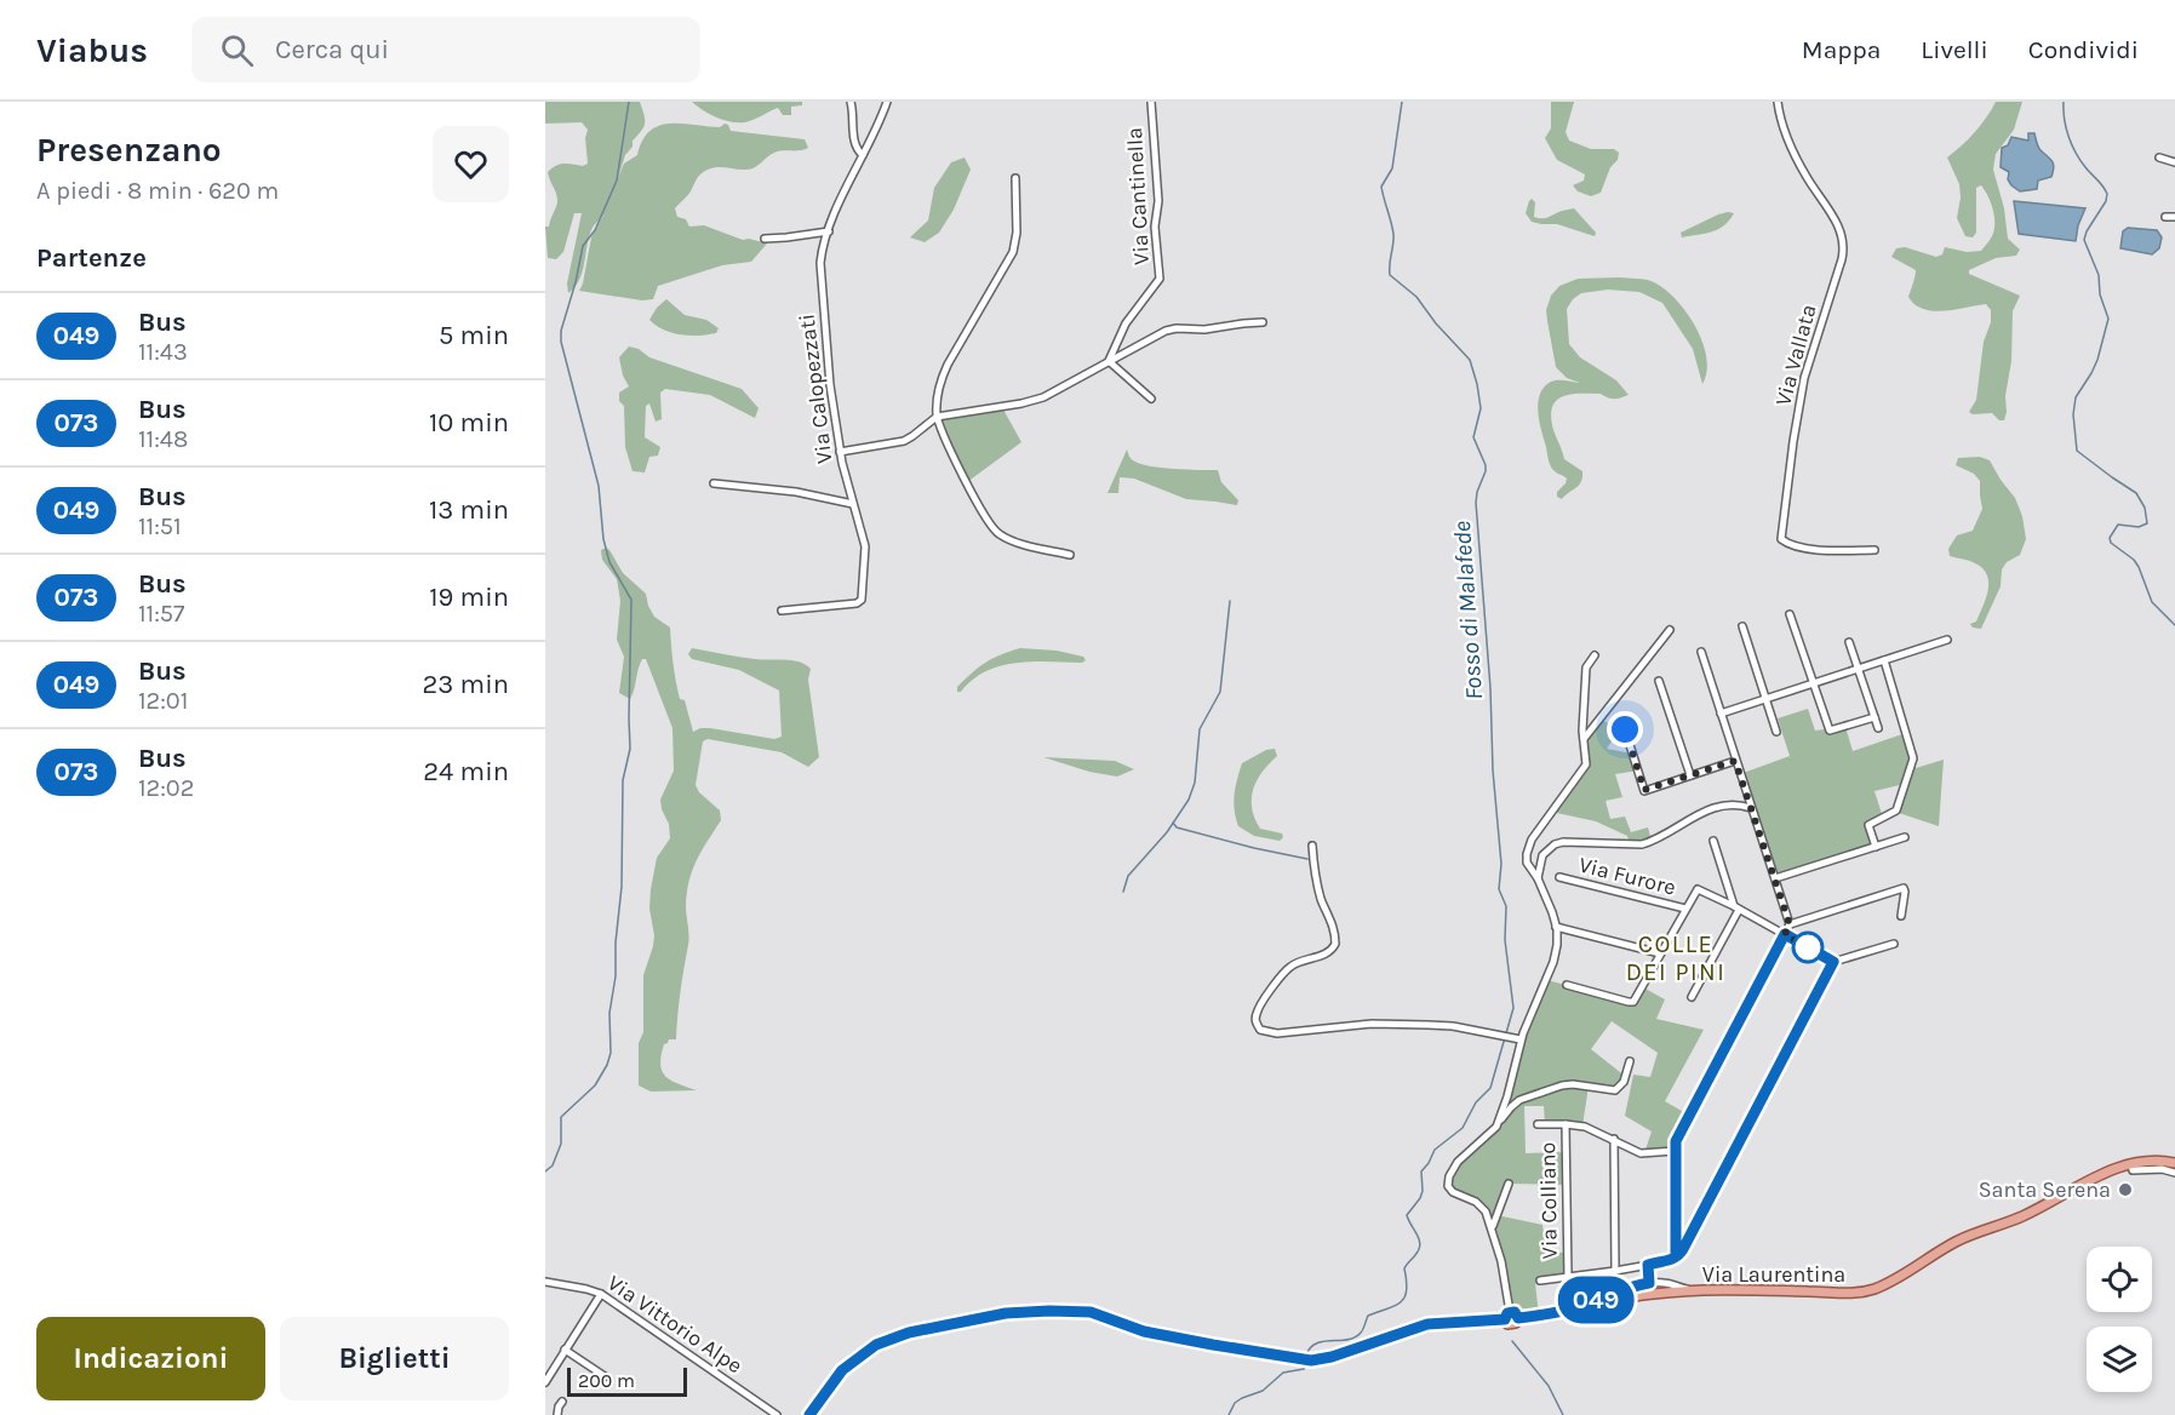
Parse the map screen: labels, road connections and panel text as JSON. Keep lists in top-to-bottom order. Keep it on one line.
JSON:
{"streets":{"main road":["Via Laurentina"],"street":["Via Cantinella","Via Vallata","Via Calopezzati","Via Furore","Via Colliano","Via Vittorio Alpe"]},"districts":["COLLE DEI PINI"],"water":["Fosso di Malafede"],"places":["Santa Serena"],"lines":["bus line 049"],"scale_bar":"200 m","page":{"header":"Viabus","search":"Cerca qui","nav":["Mappa","Livelli","Condividi"],"heading":[["Presenzano","A piedi · 8 min · 620 m"],"Partenze"],"on_map":"049","list":[{"mark":"049","name":"Bus","note":"11:43","value":"5 min"},{"mark":"073","name":"Bus","note":"11:48","value":"10 min"},{"mark":"049","name":"Bus","note":"11:51","value":"13 min"},{"mark":"073","name":"Bus","note":"11:57","value":"19 min"},{"mark":"049","name":"Bus","note":"12:01","value":"23 min"},{"mark":"073","name":"Bus","note":"12:02","value":"24 min"}],"buttons":["Indicazioni","Biglietti"],"scale":"200 m"}}
